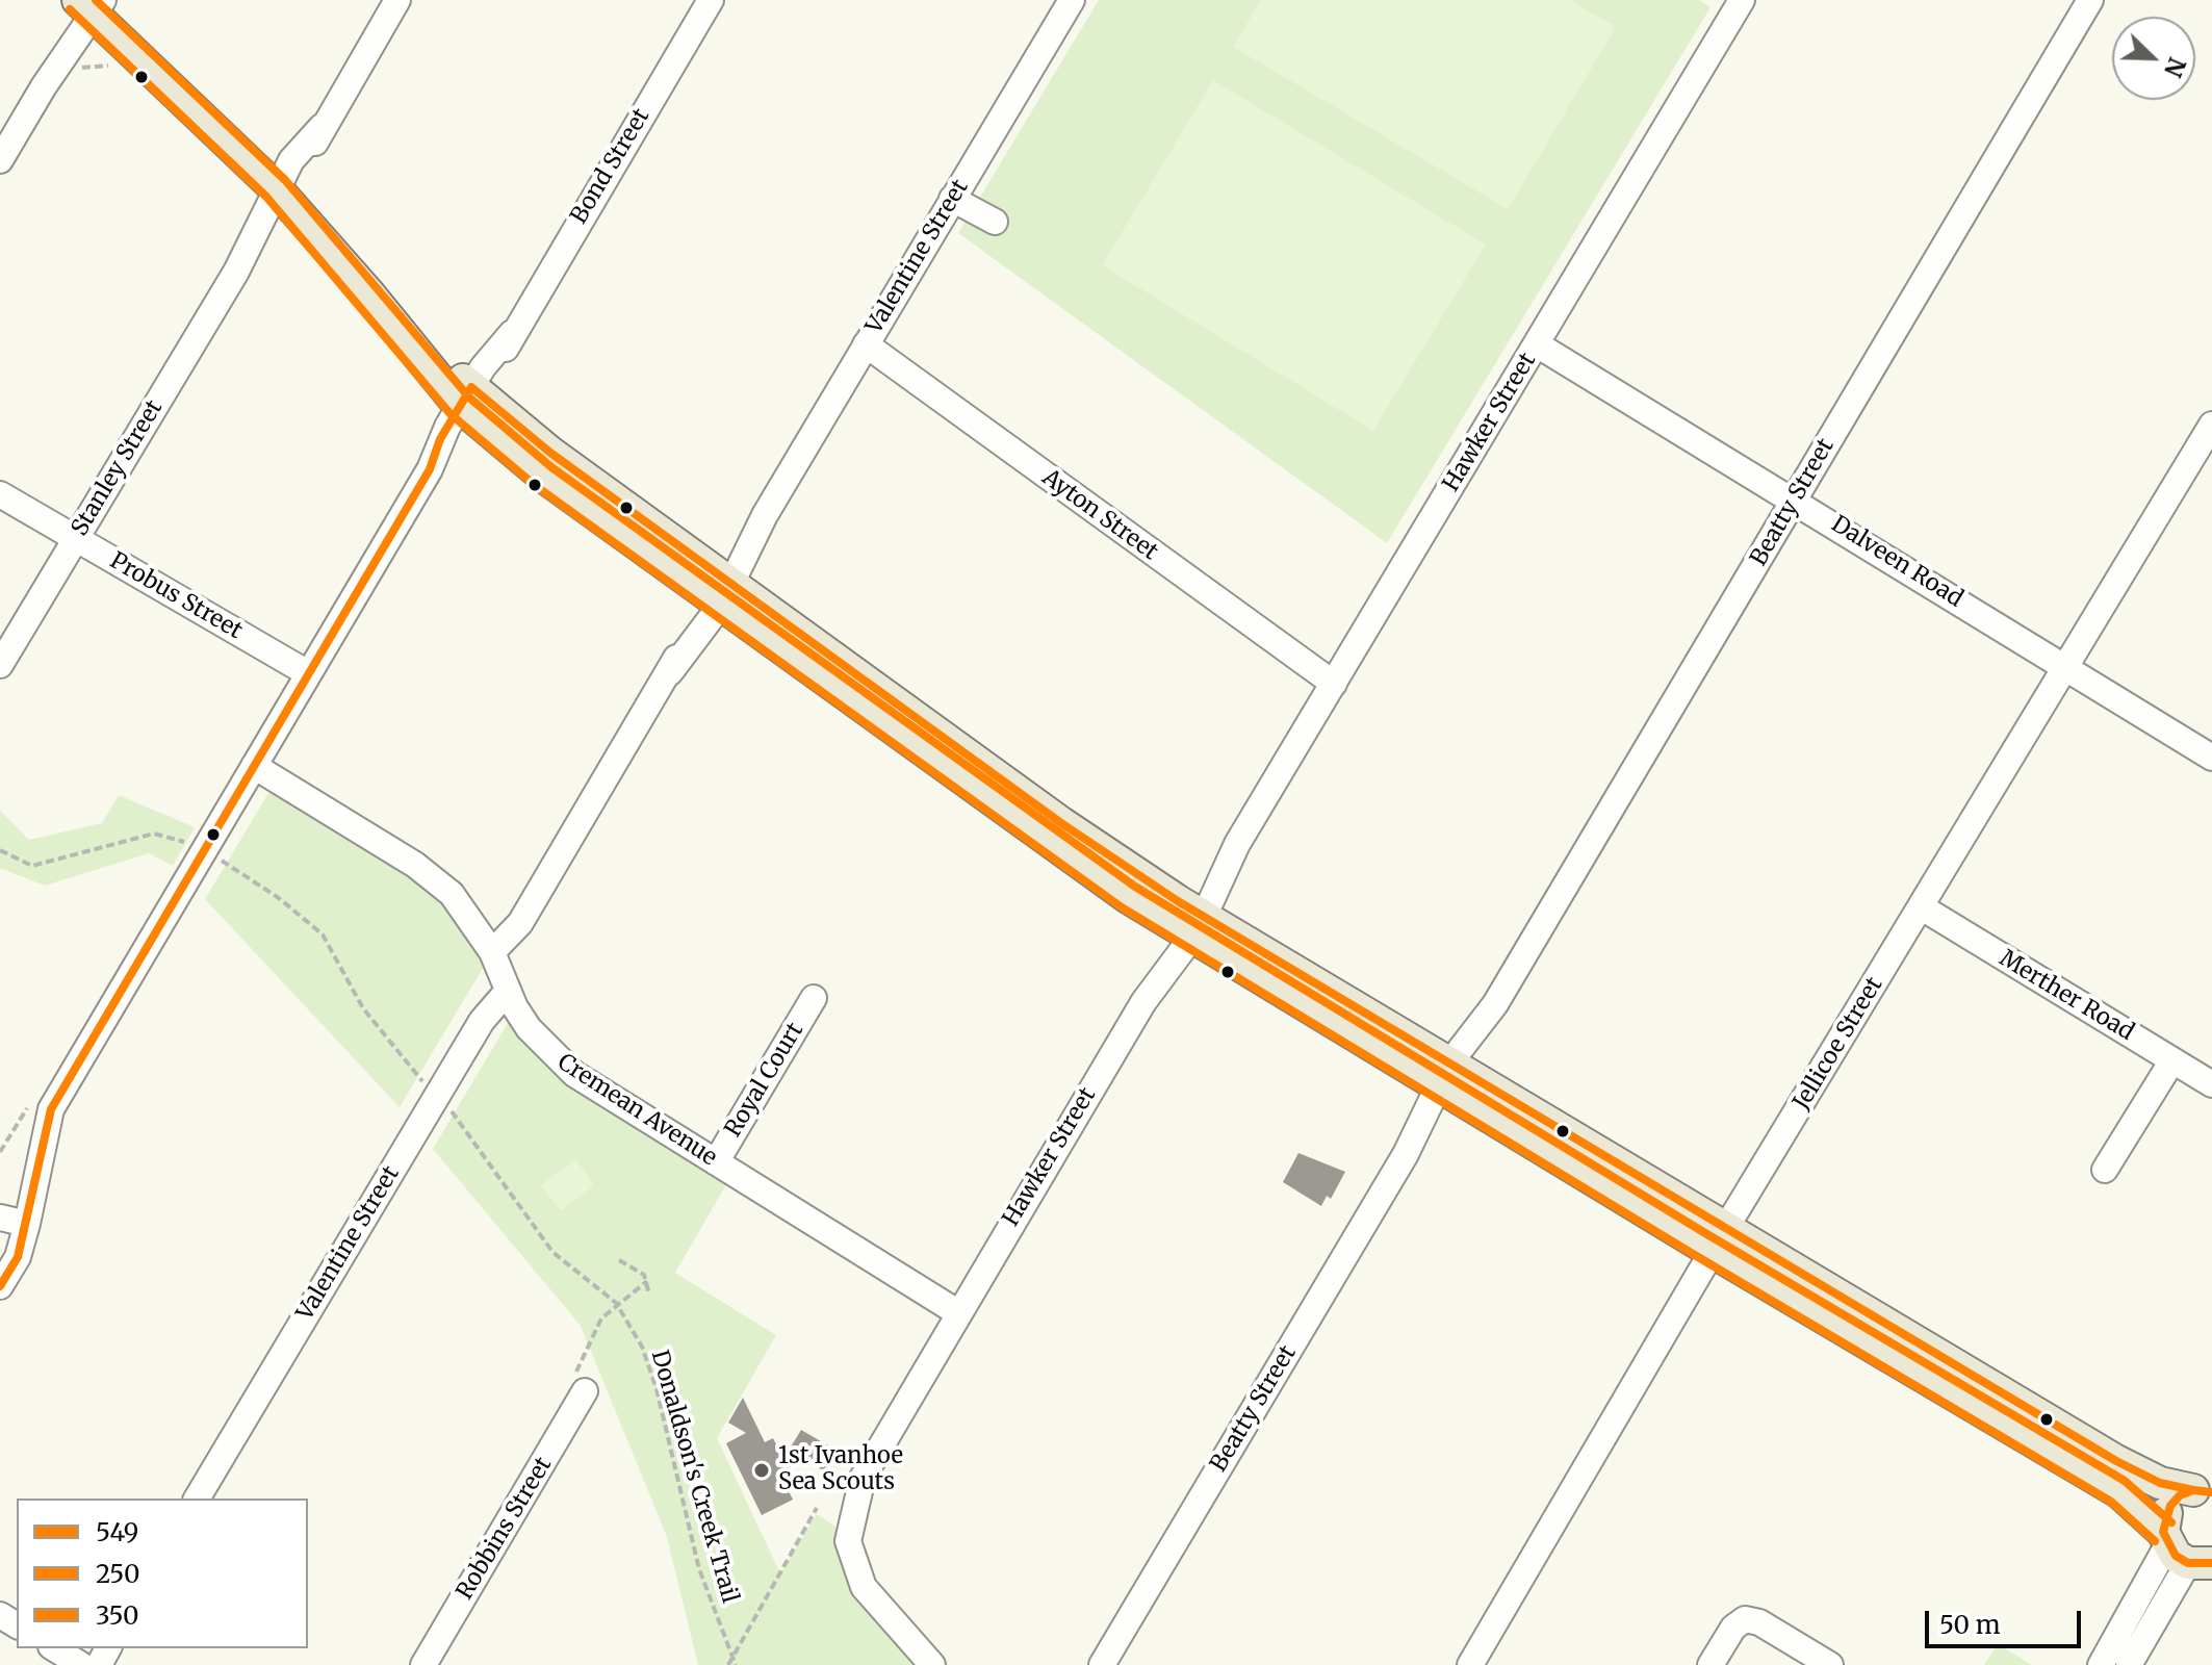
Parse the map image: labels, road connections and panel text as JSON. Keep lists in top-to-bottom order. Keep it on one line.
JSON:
{"streets":{"street":["Bond Street","Valentine Street","Hawker Street","Stanley Street","Beatty Street","Ayton Street","Dalveen Road","Probus Street","Merther Road","Jellicoe Street","Royal Court","Cremean Avenue","Robbins Street"],"path":["Donaldson's Creek Trail"]},"crossings":[["Bond Street","Probus Street"],["Bond Street","Cremean Avenue"],["Bond Street","Donaldson's Creek Trail"],["Valentine Street","Ayton Street"],["Valentine Street","Cremean Avenue"],["Valentine Street","Donaldson's Creek Trail"],["Hawker Street","Ayton Street"],["Hawker Street","Dalveen Road"],["Hawker Street","Cremean Avenue"],["Stanley Street","Probus Street"],["Beatty Street","Dalveen Road"],["Dalveen Road","Jellicoe Street"],["Merther Road","Jellicoe Street"],["Royal Court","Cremean Avenue"]],"places":["1st Ivanhoe Sea Scouts"],"lines":["transit line 350","transit line 250","transit line 549"],"legend":["549","250","350"],"scale_bar":"50 m","north":"bottom right"}
